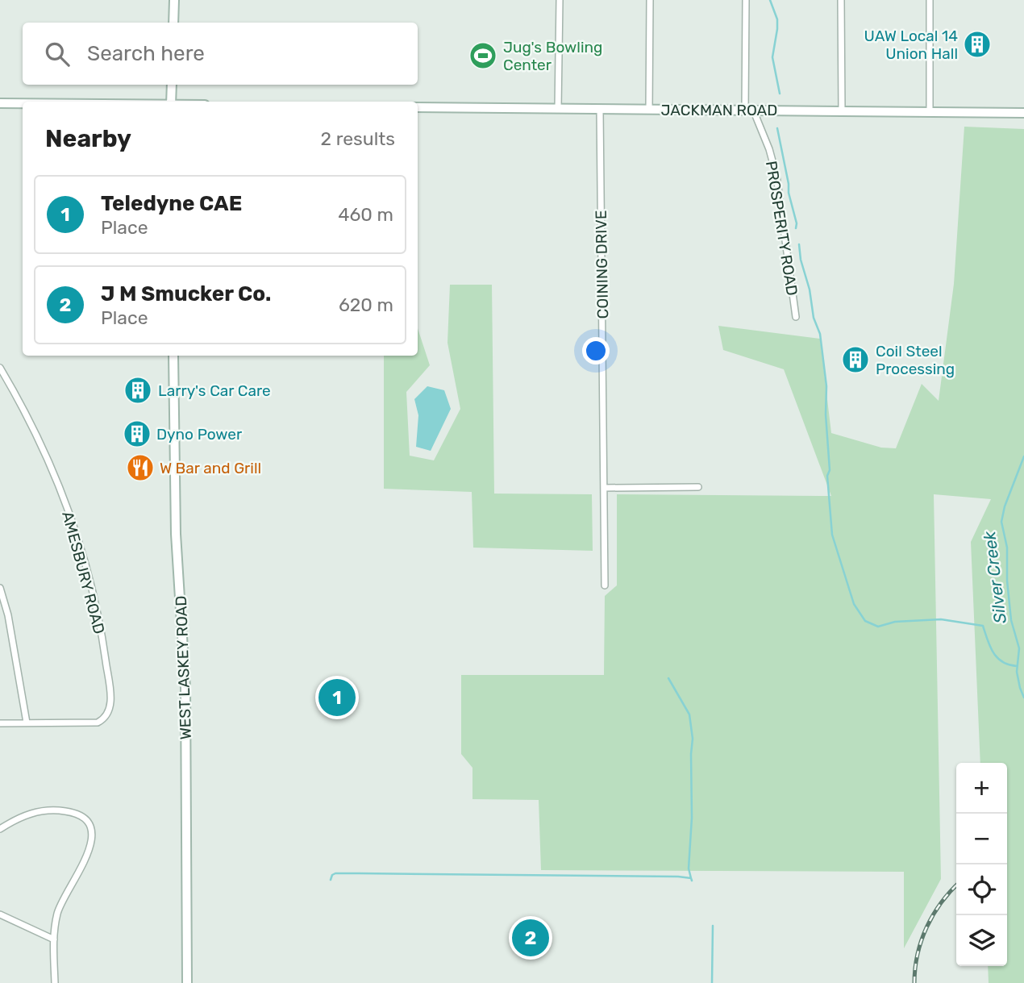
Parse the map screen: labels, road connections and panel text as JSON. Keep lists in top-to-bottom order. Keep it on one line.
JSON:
{"streets":{"main road":["JACKMAN ROAD","WEST LASKEY ROAD"],"street":["PROSPERITY ROAD","COINING DRIVE","AMESBURY ROAD"]},"crossings":[["JACKMAN ROAD","PROSPERITY ROAD"],["JACKMAN ROAD","COINING DRIVE"]],"water":["Silver Creek"],"places":{"building":["UAW Local 14 Union Hall","Coil Steel Processing","Larry's Car Care","Dyno Power"],"sports":["Jug's Bowling Center"],"restaurant":["W Bar and Grill"]},"page":{"search":"Search here","heading":["Nearby","2 results"],"list":[{"mark":"1","name":"Teledyne CAE","note":"Place","value":"460 m"},{"mark":"2","name":"J M Smucker Co.","note":"Place","value":"620 m"}],"pins":["1","2"],"map_buttons":["+","−"]}}
